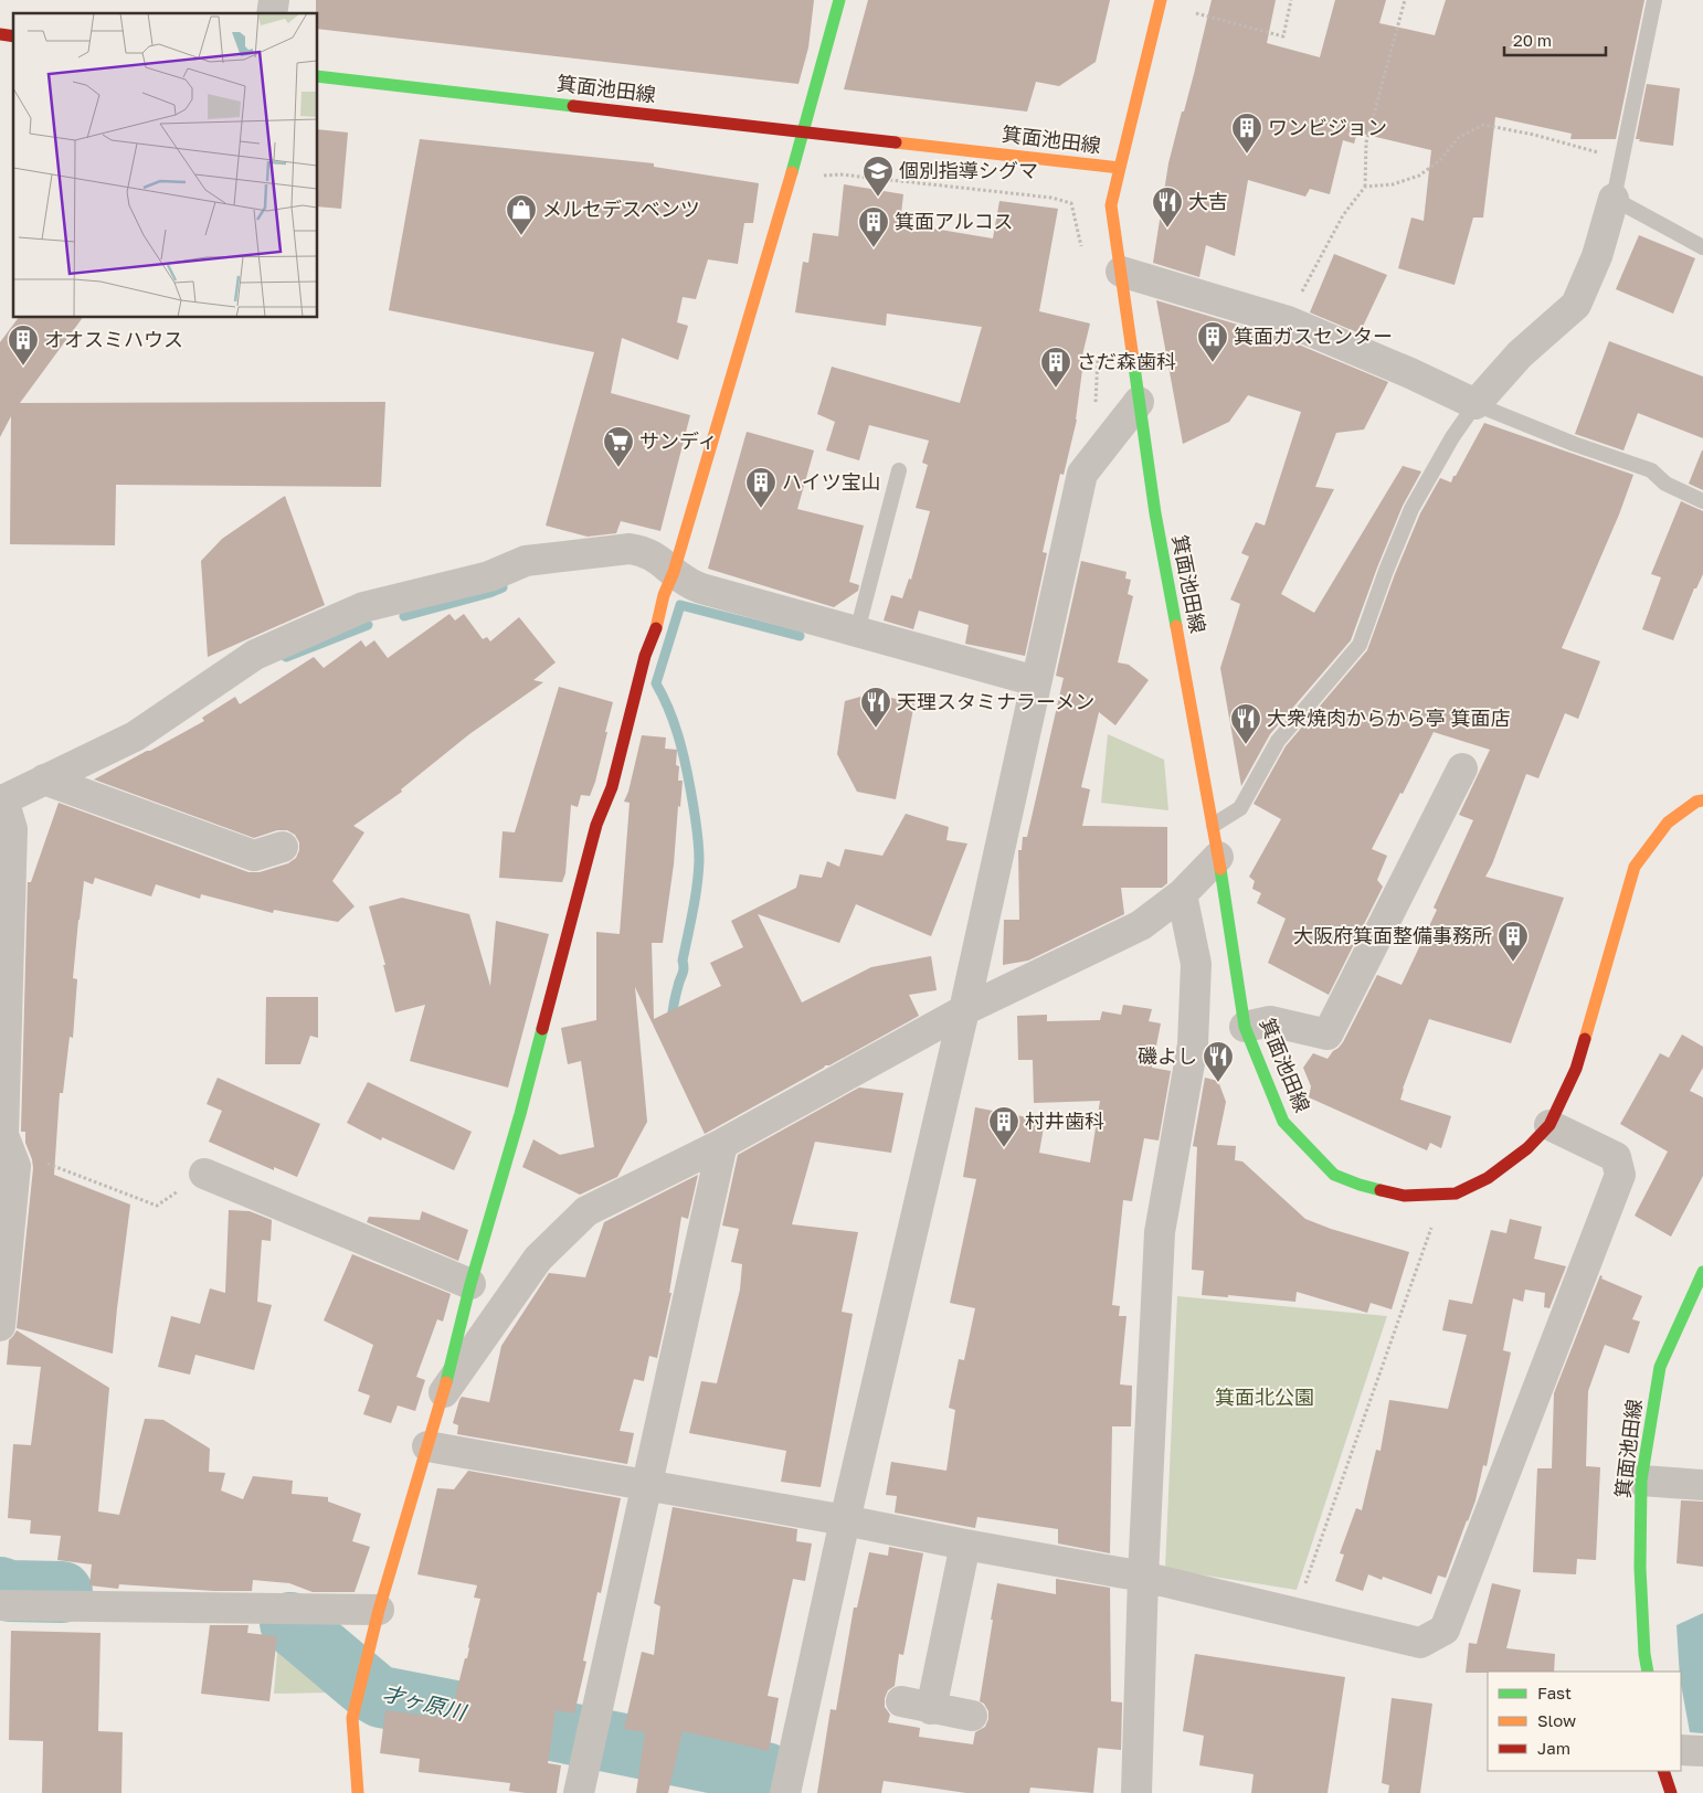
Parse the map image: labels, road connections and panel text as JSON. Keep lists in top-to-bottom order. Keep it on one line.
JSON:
{"streets":{"main road":["箕面池田線"]},"water":["才ヶ原川"],"parks":["箕面北公園"],"places":{"building":["ワンビジョン","箕面アルコス","箕面ガスセンター","オオスミハウス","さだ森歯科","ハイツ宝山","大阪府箕面整備事務所","村井歯科"],"school or university":["個別指導シグマ"],"restaurant":["大吉","天理スタミナラーメン","大衆焼肉からから亭 箕面店","磯よし"],"shop":["メルセデスベンツ"],"supermarket":["サンディ"]},"legend":["Fast","Slow","Jam"],"scale_bar":"20 m"}
